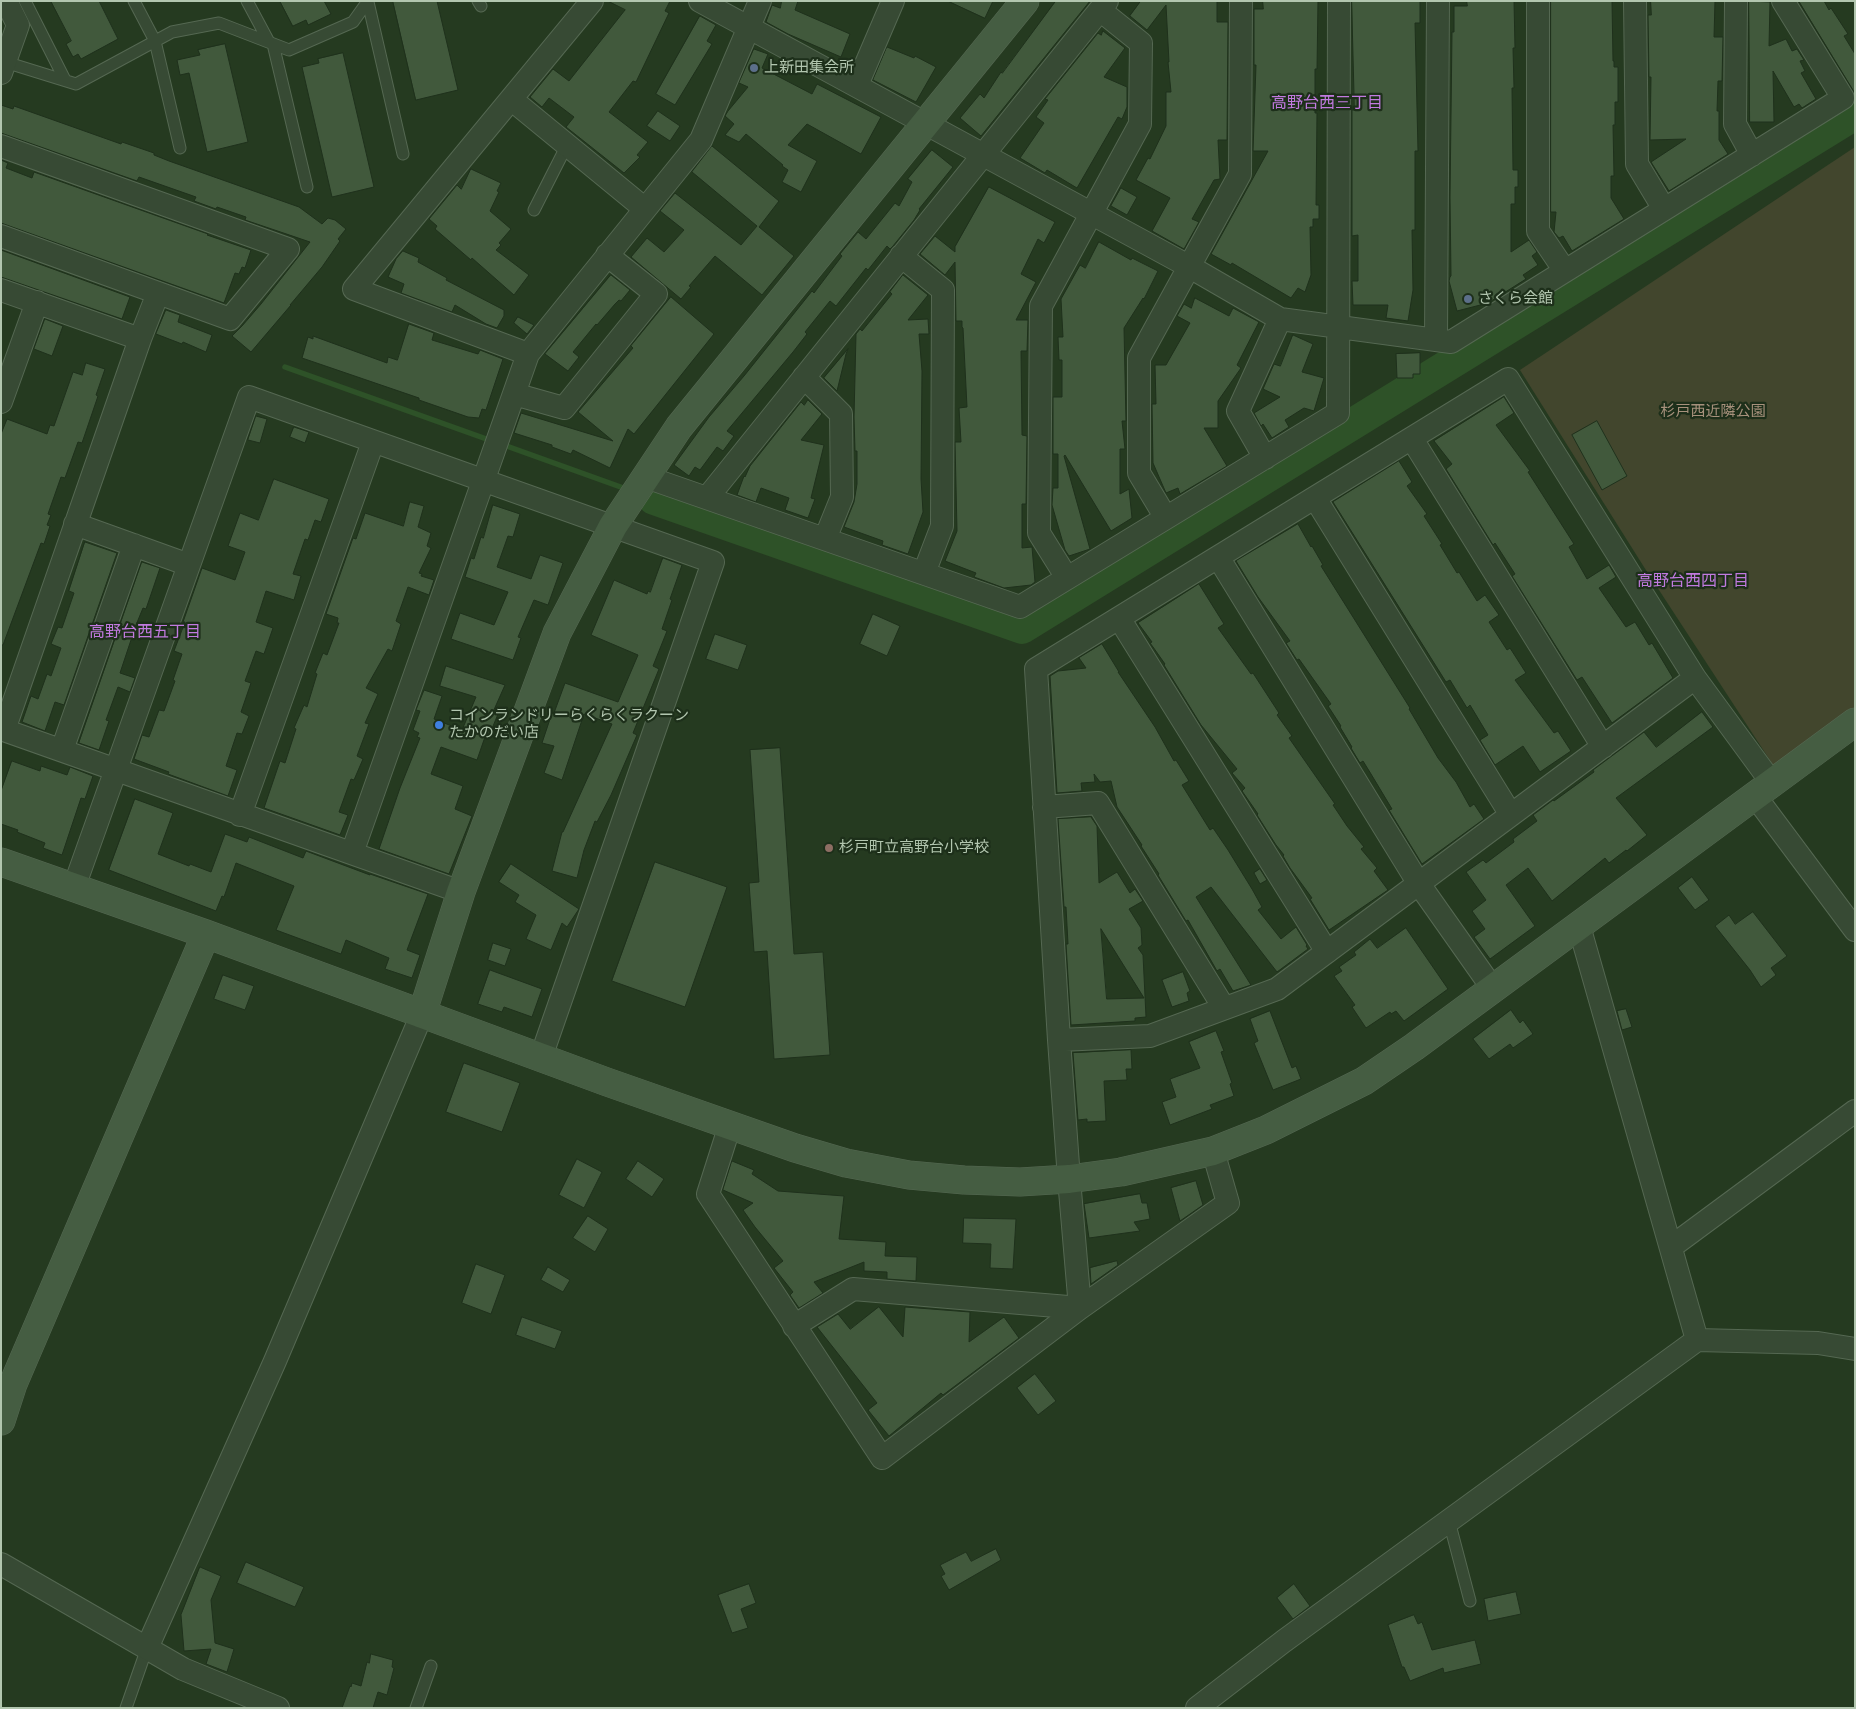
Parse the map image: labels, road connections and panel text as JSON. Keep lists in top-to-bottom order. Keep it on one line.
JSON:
{"districts":["高野台西三丁目","高野台西四丁目","高野台西五丁目"],"parks":["杉戸西近隣公園"],"places":["上新田集会所","さくら会館","コインランドリーらくらくラクーン たかのだい店","杉戸町立高野台小学校"]}
